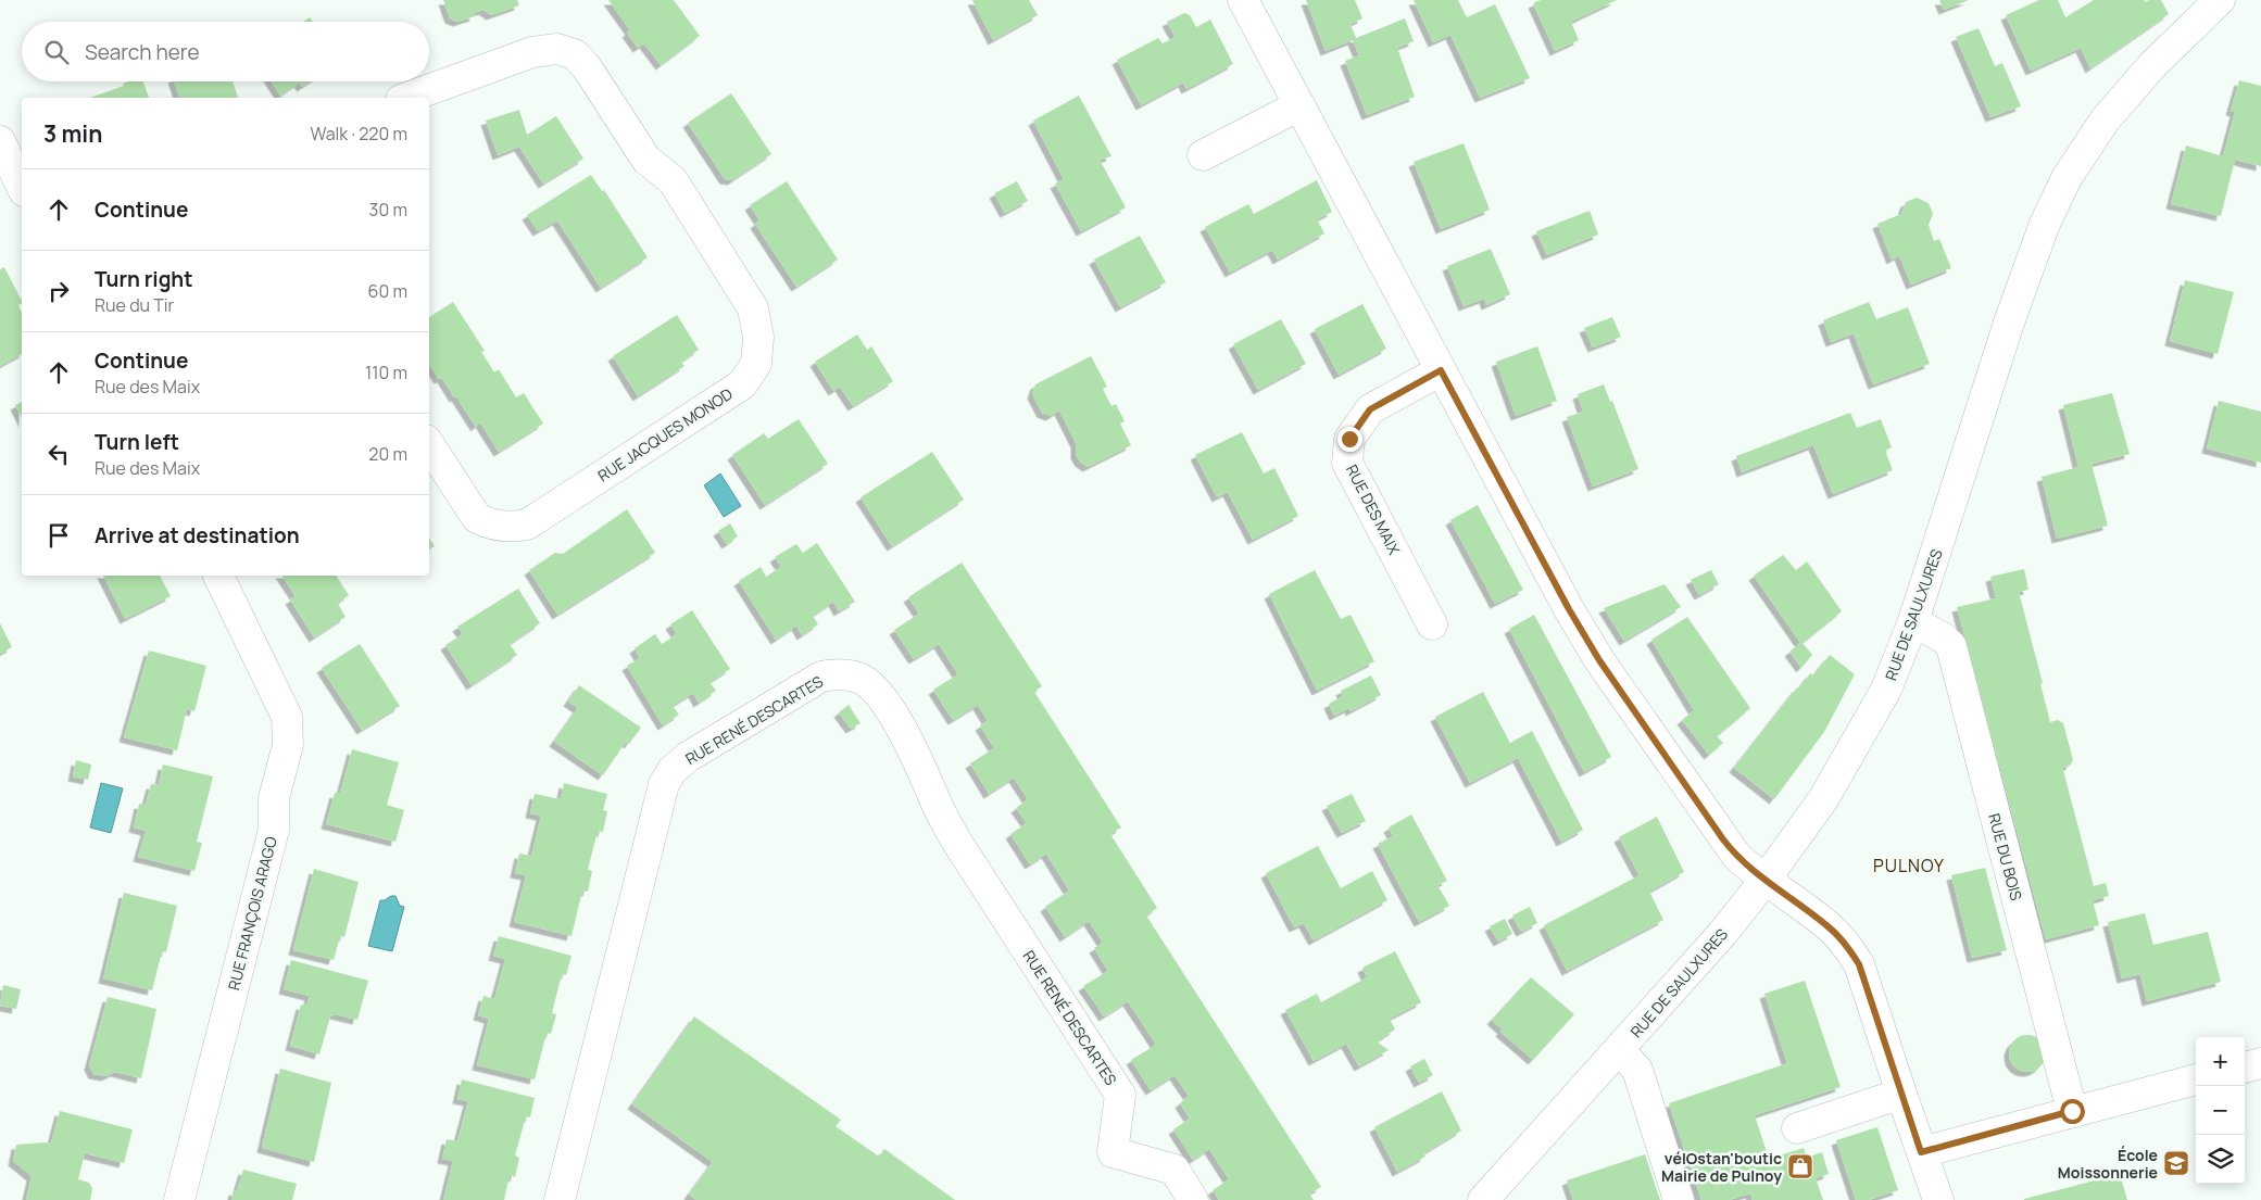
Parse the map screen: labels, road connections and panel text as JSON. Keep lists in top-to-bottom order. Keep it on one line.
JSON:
{"streets":{"street":["RUE JACQUES MONOD","RUE DES MAIX","RUE DE SAULXURES","RUE RENÉ DESCARTES","RUE DU BOIS","RUE FRANÇOIS ARAGO"]},"crossings":[["RUE DE SAULXURES","RUE DU BOIS"]],"districts":["PULNOY"],"places":{"school or university":["École Moissonnerie"],"shop":["vélOstan'boutic Mairie de Pulnoy"]},"page":{"search":"Search here","heading":["3 min","Walk · 220 m"],"list":[["Continue","30 m"],["Turn right","Rue du Tir","60 m"],["Continue","Rue des Maix","110 m"],["Turn left","Rue des Maix","20 m"],"Arrive at destination"],"map_buttons":["+","−"]}}
